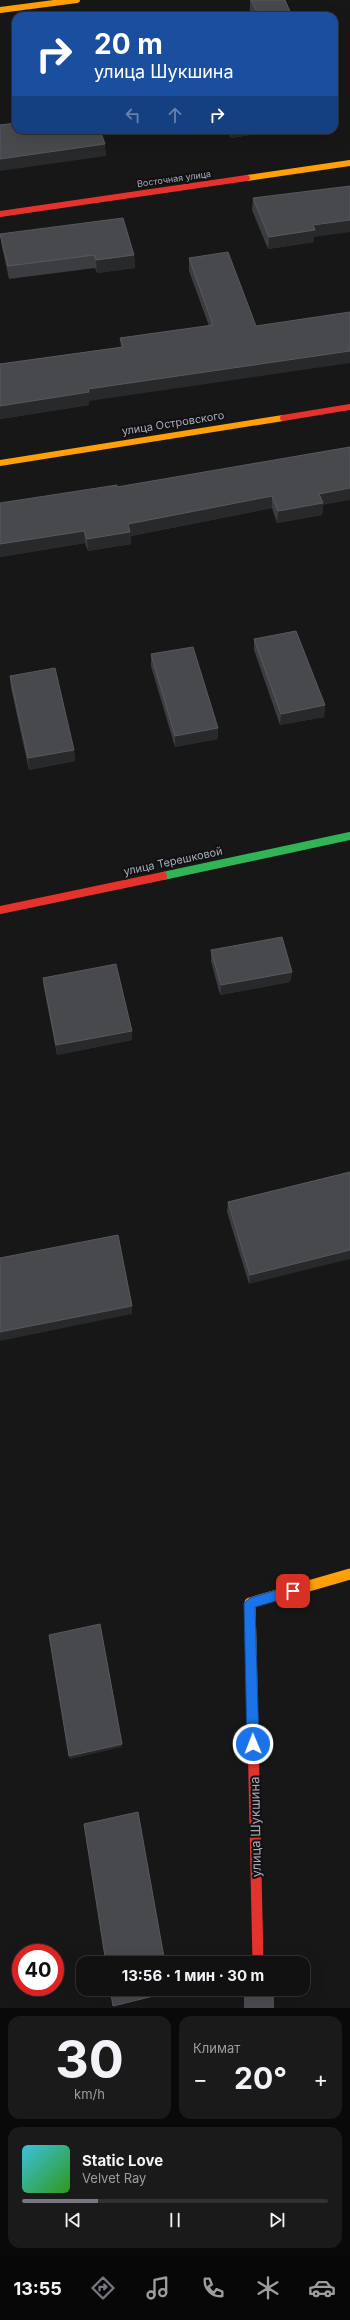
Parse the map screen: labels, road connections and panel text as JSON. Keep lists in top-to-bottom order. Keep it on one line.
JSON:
{"streets":{"street":["Восточная улица","улица Островского","улица Терешковой","улица Шукшина"]},"page":{"turn":["20 m","улица Шукшина"],"limit":"40","trip":"13:56 · 1 мин · 30 m","tile":[["30","km/h"],"Климат"],"heat":["−","20°","+"],"song":["Static Love","Velvet Ray"],"tabs":"13:55"}}
